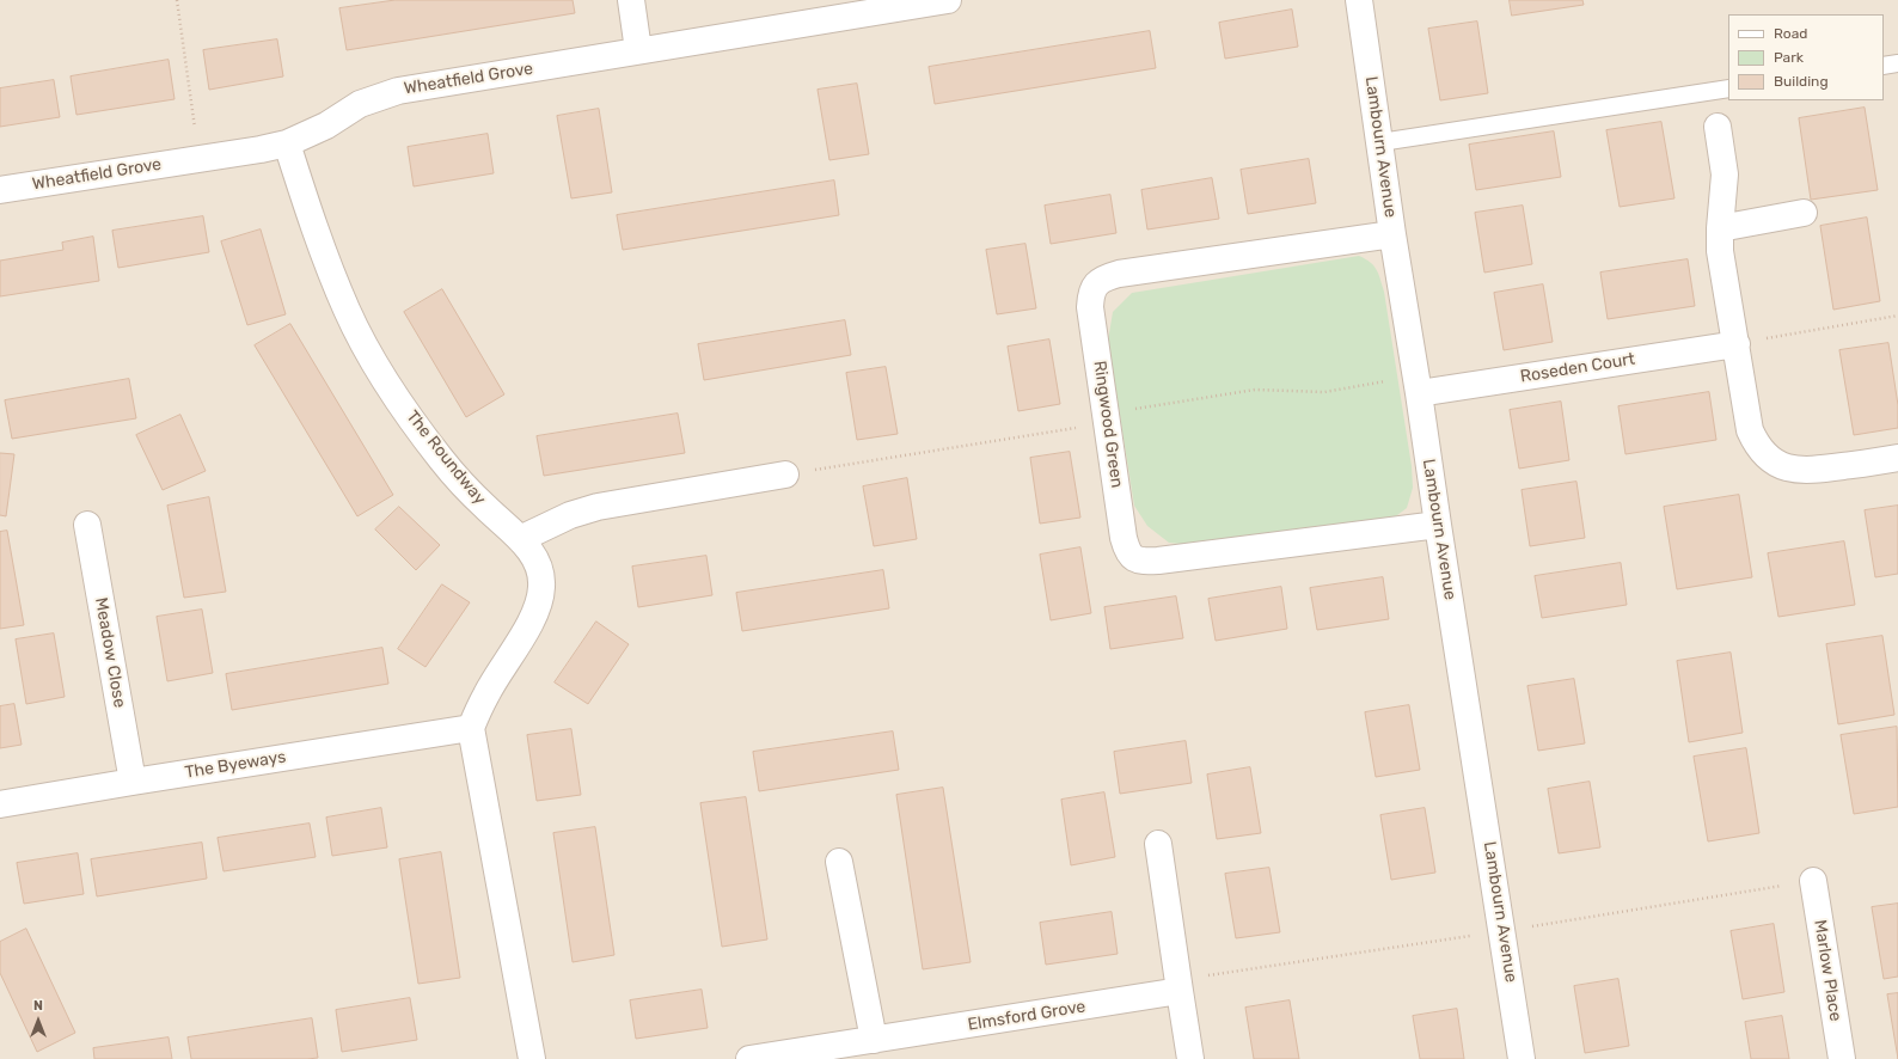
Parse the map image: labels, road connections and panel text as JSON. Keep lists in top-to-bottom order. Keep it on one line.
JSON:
{"streets":{"street":["Wheatfield Grove","Lambourn Avenue","Roseden Court","Ringwood Green","The Roundway","Meadow Close","The Byeways","Marlow Place","Elmsford Grove"]},"crossings":[["Wheatfield Grove","The Roundway"],["Lambourn Avenue","Roseden Court"],["Lambourn Avenue","Ringwood Green"],["Meadow Close","The Byeways"]],"legend":["Road","Park","Building"],"north":"top"}
